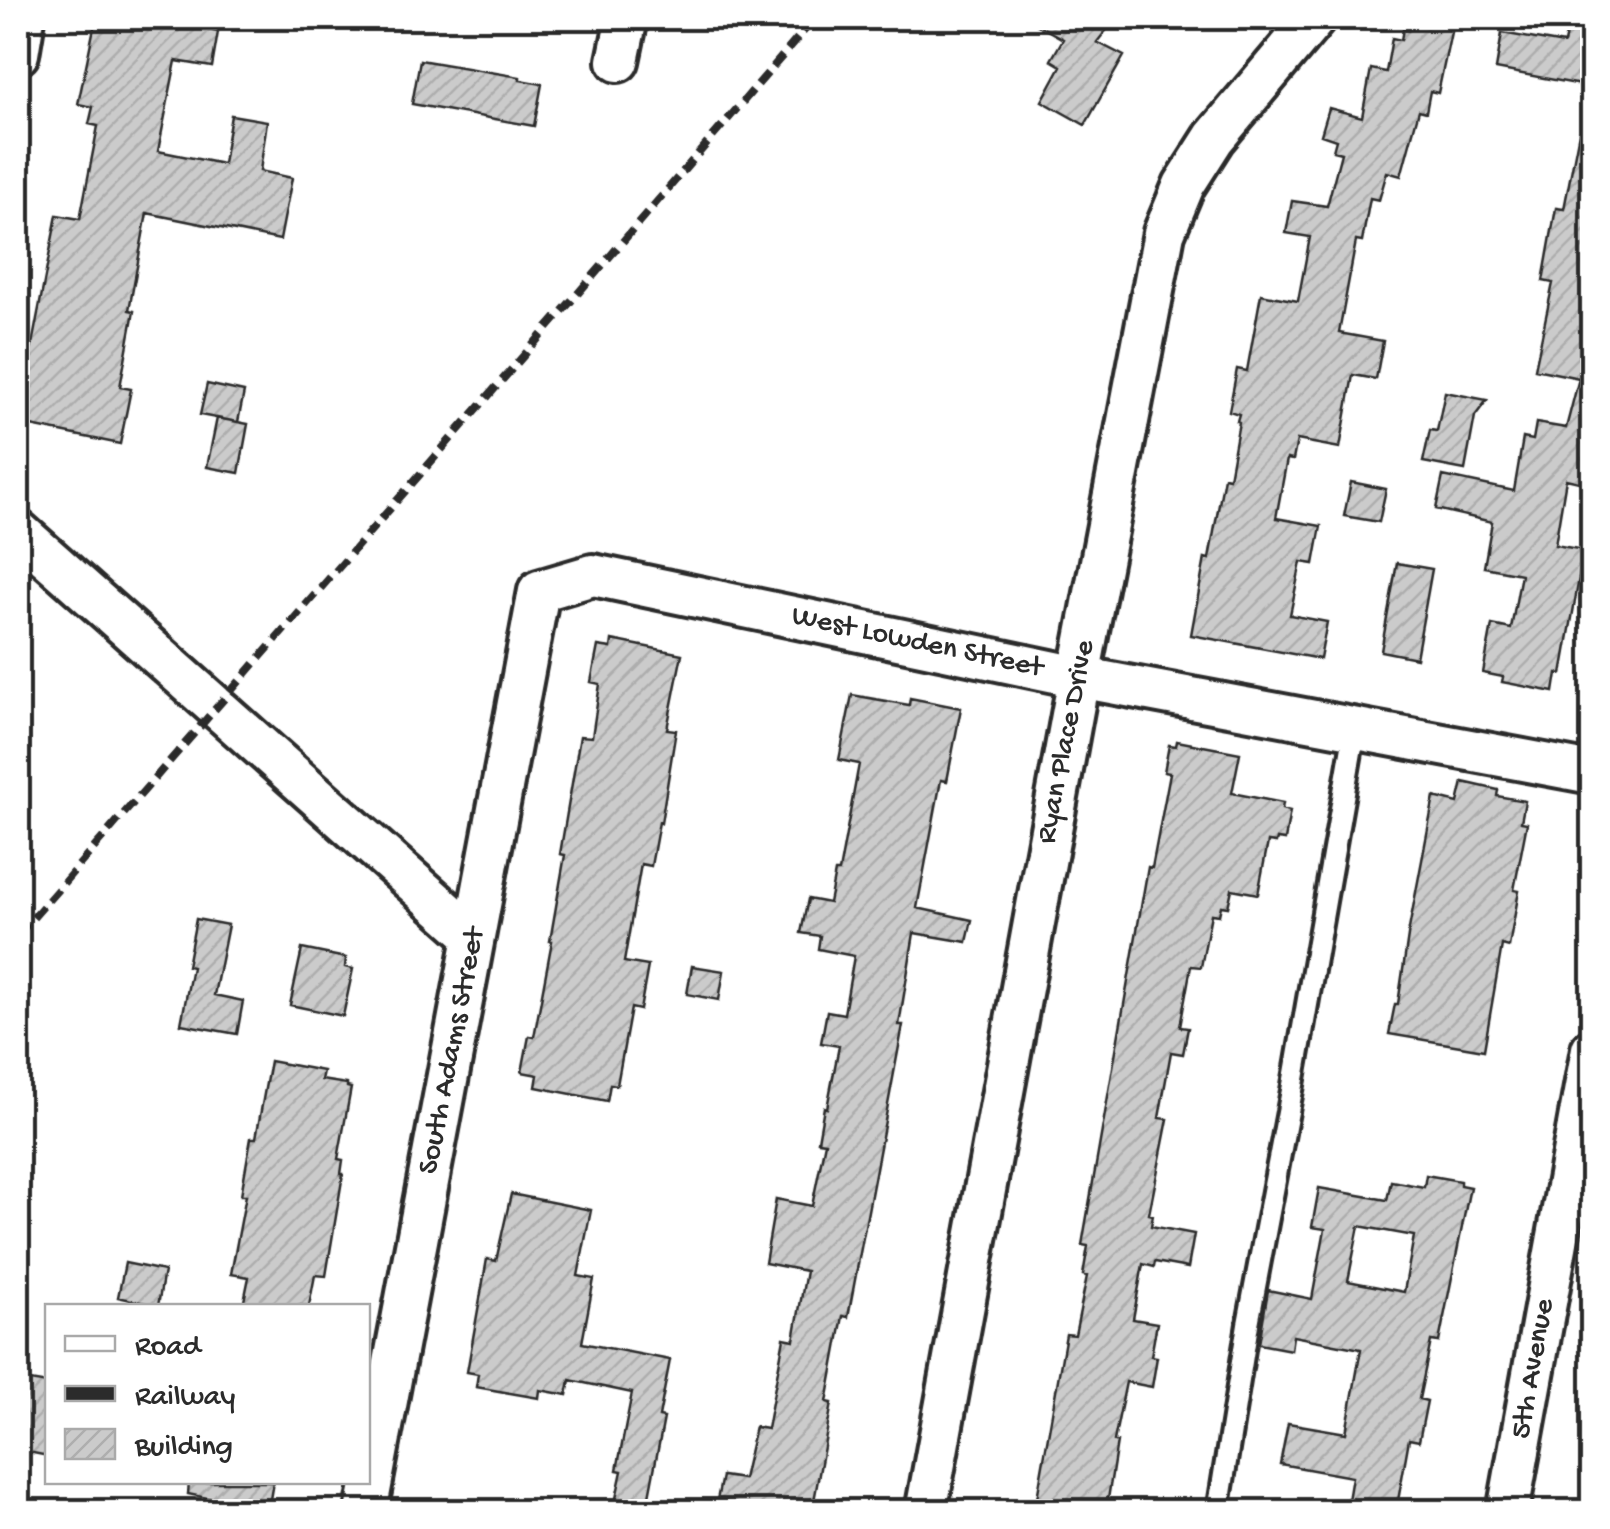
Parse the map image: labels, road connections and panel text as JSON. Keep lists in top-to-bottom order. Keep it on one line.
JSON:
{"streets":{"street":["West Lowden Street","Ryan Place Drive","South Adams Street","5th Avenue"]},"crossings":[["West Lowden Street","Ryan Place Drive"],["West Lowden Street","South Adams Street"]],"legend":["Road","Railway","Building"]}
